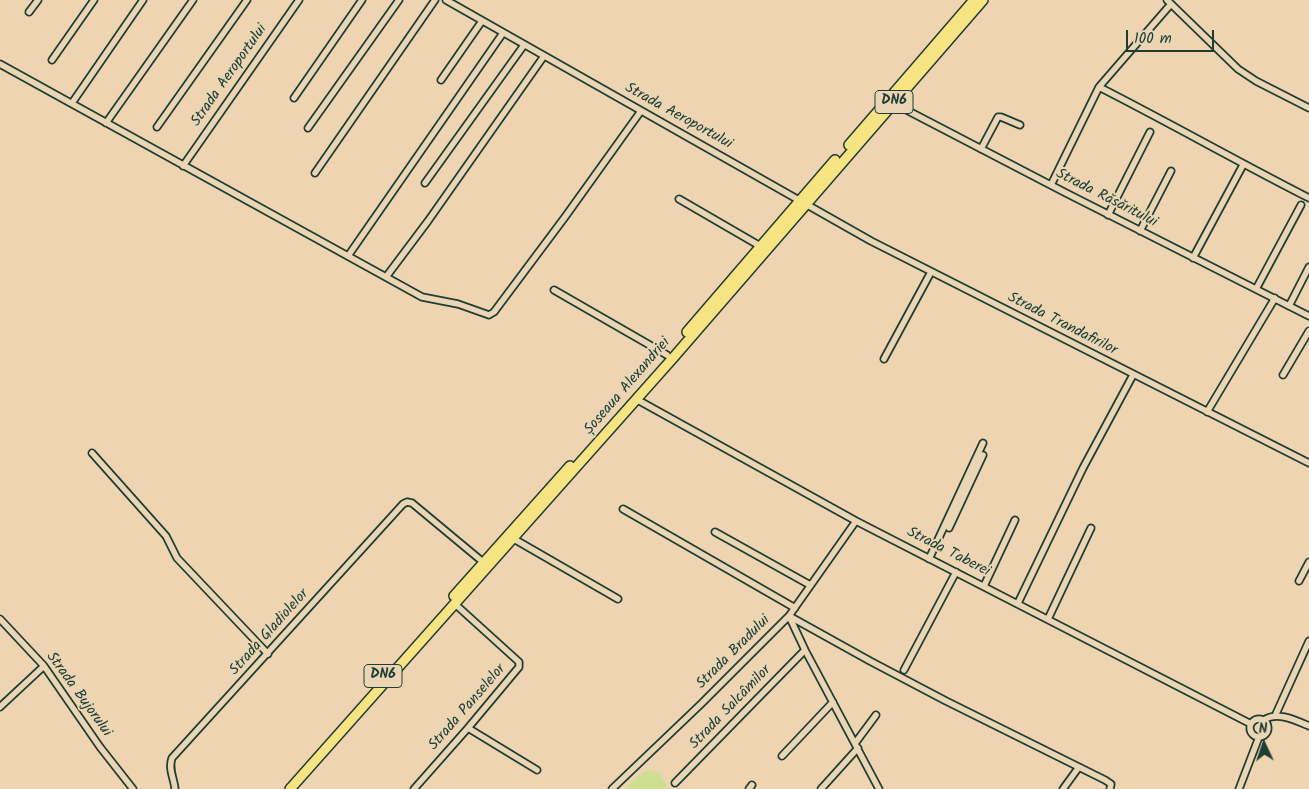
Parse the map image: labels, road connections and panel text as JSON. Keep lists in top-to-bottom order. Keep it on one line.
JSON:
{"streets":{"highway":["DN6","Șoseaua Alexandriei"],"street":["Strada Aeroportului","Strada Răsăritului","Strada Trandafirilor","Strada Taberei","Strada Gladiolelor","Strada Bradului","Strada Bujorului","Strada Panselelor","Strada Salcâmilor"]},"crossings":[["Strada Aeroportului","Strada Trandafirilor"],["Strada Aeroportului","Șoseaua Alexandriei"],["Strada Răsăritului","Șoseaua Alexandriei"],["Strada Trandafirilor","Șoseaua Alexandriei"],["Șoseaua Alexandriei","Strada Taberei"],["Șoseaua Alexandriei","Strada Gladiolelor"],["Șoseaua Alexandriei","Strada Panselelor"],["Strada Taberei","Strada Bradului"]],"scale_bar":"100 m","north":"top"}
